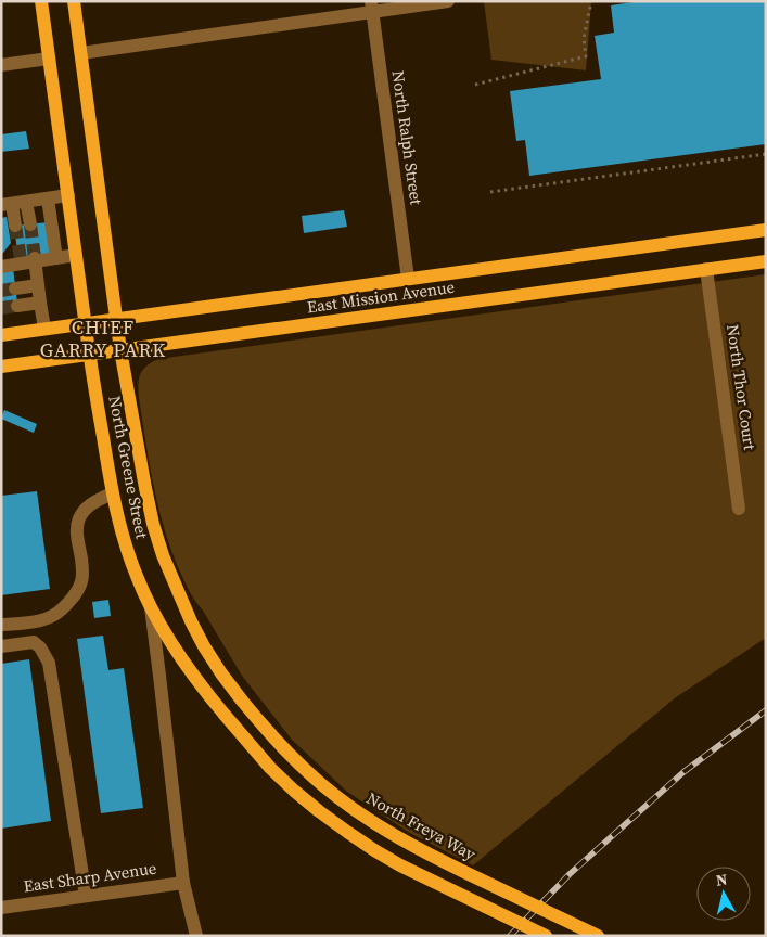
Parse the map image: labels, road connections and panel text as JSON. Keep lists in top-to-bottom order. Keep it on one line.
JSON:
{"streets":{"main road":["East Mission Avenue","North Greene Street","North Freya Way"],"street":["North Ralph Street","North Thor Court","East Sharp Avenue"]},"crossings":[["North Ralph Street","East Mission Avenue"],["East Mission Avenue","North Thor Court"],["East Mission Avenue","North Greene Street"],["North Greene Street","North Freya Way"],["North Greene Street","East Sharp Avenue"]],"districts":["CHIEF GARRY PARK"],"north":"top"}
